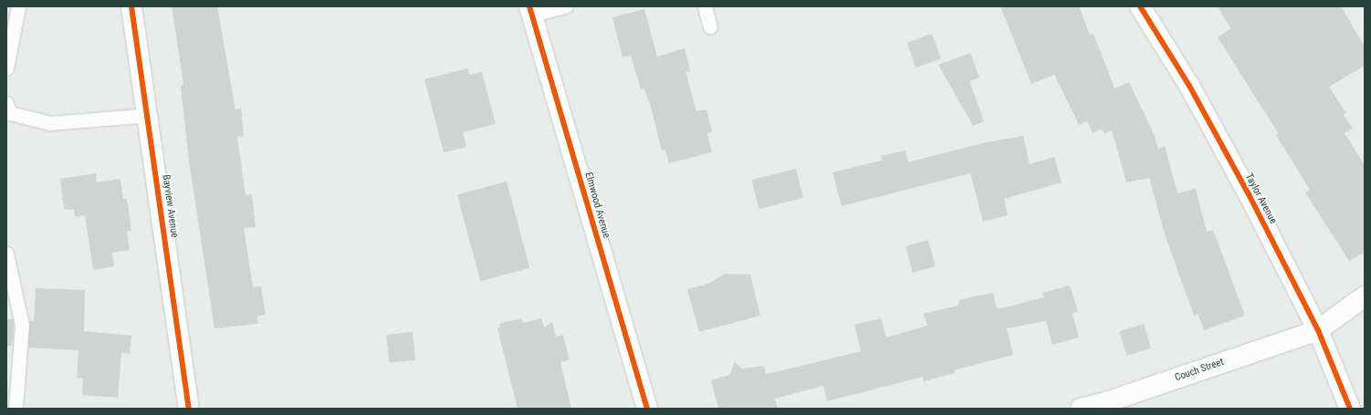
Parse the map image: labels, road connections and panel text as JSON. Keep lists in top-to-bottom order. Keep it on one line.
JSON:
{"streets":{"street":["Taylor Avenue","Elmwood Avenue","Bayview Avenue","Couch Street"]},"crossings":[["Taylor Avenue","Couch Street"]]}
